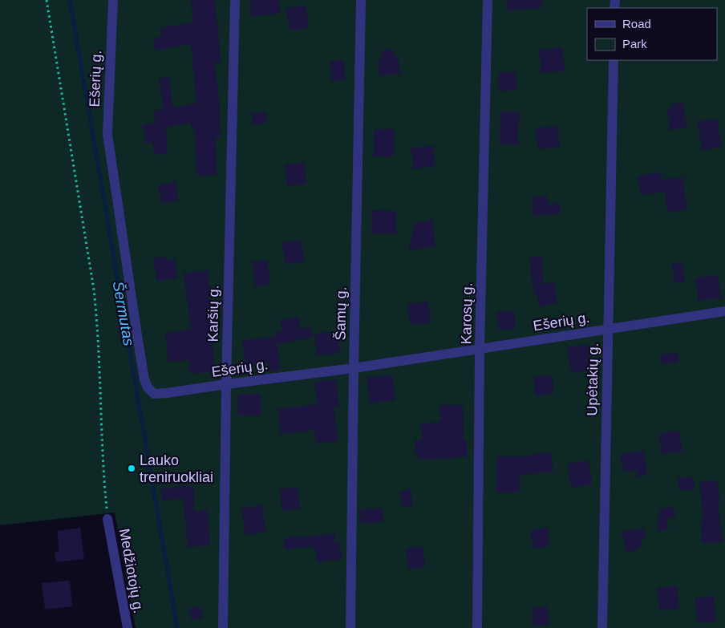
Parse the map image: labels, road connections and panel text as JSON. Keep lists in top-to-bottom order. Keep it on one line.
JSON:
{"streets":{"street":["Ešerių g.","Karšių g.","Šamų g.","Karosų g.","Upėtakių g.","Medžiotojų g."]},"crossings":[["Ešerių g.","Karšių g."],["Ešerių g.","Šamų g."],["Ešerių g.","Karosų g."],["Ešerių g.","Upėtakių g."]],"water":["Šermutas"],"places":["Lauko treniruokliai"],"legend":["Road","Park"]}
